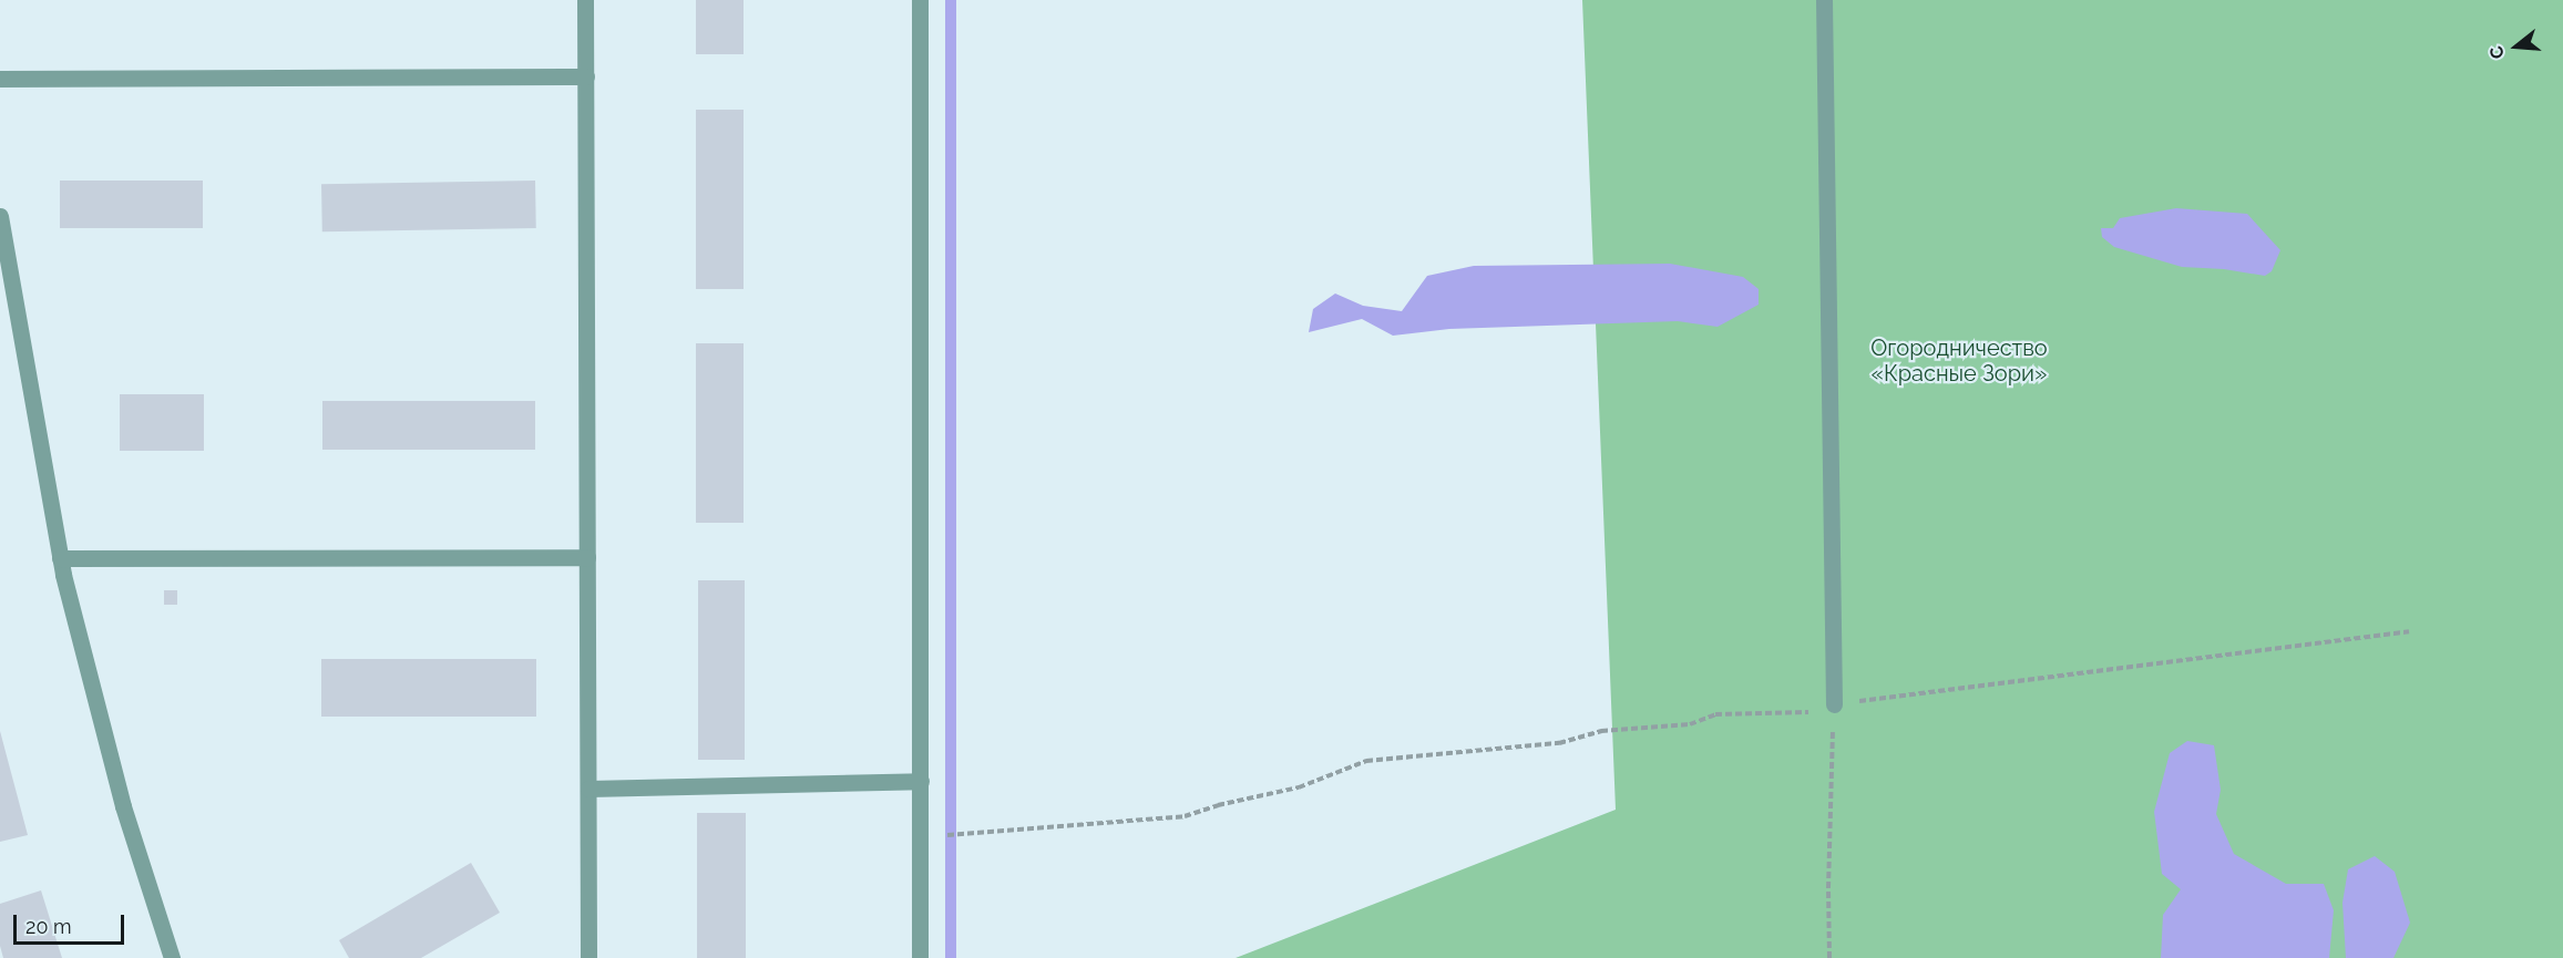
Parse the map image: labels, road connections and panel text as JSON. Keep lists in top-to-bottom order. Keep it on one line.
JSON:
{"parks":["Огородничество «Красные Зори»"],"scale_bar":"20 m","north":"left"}
